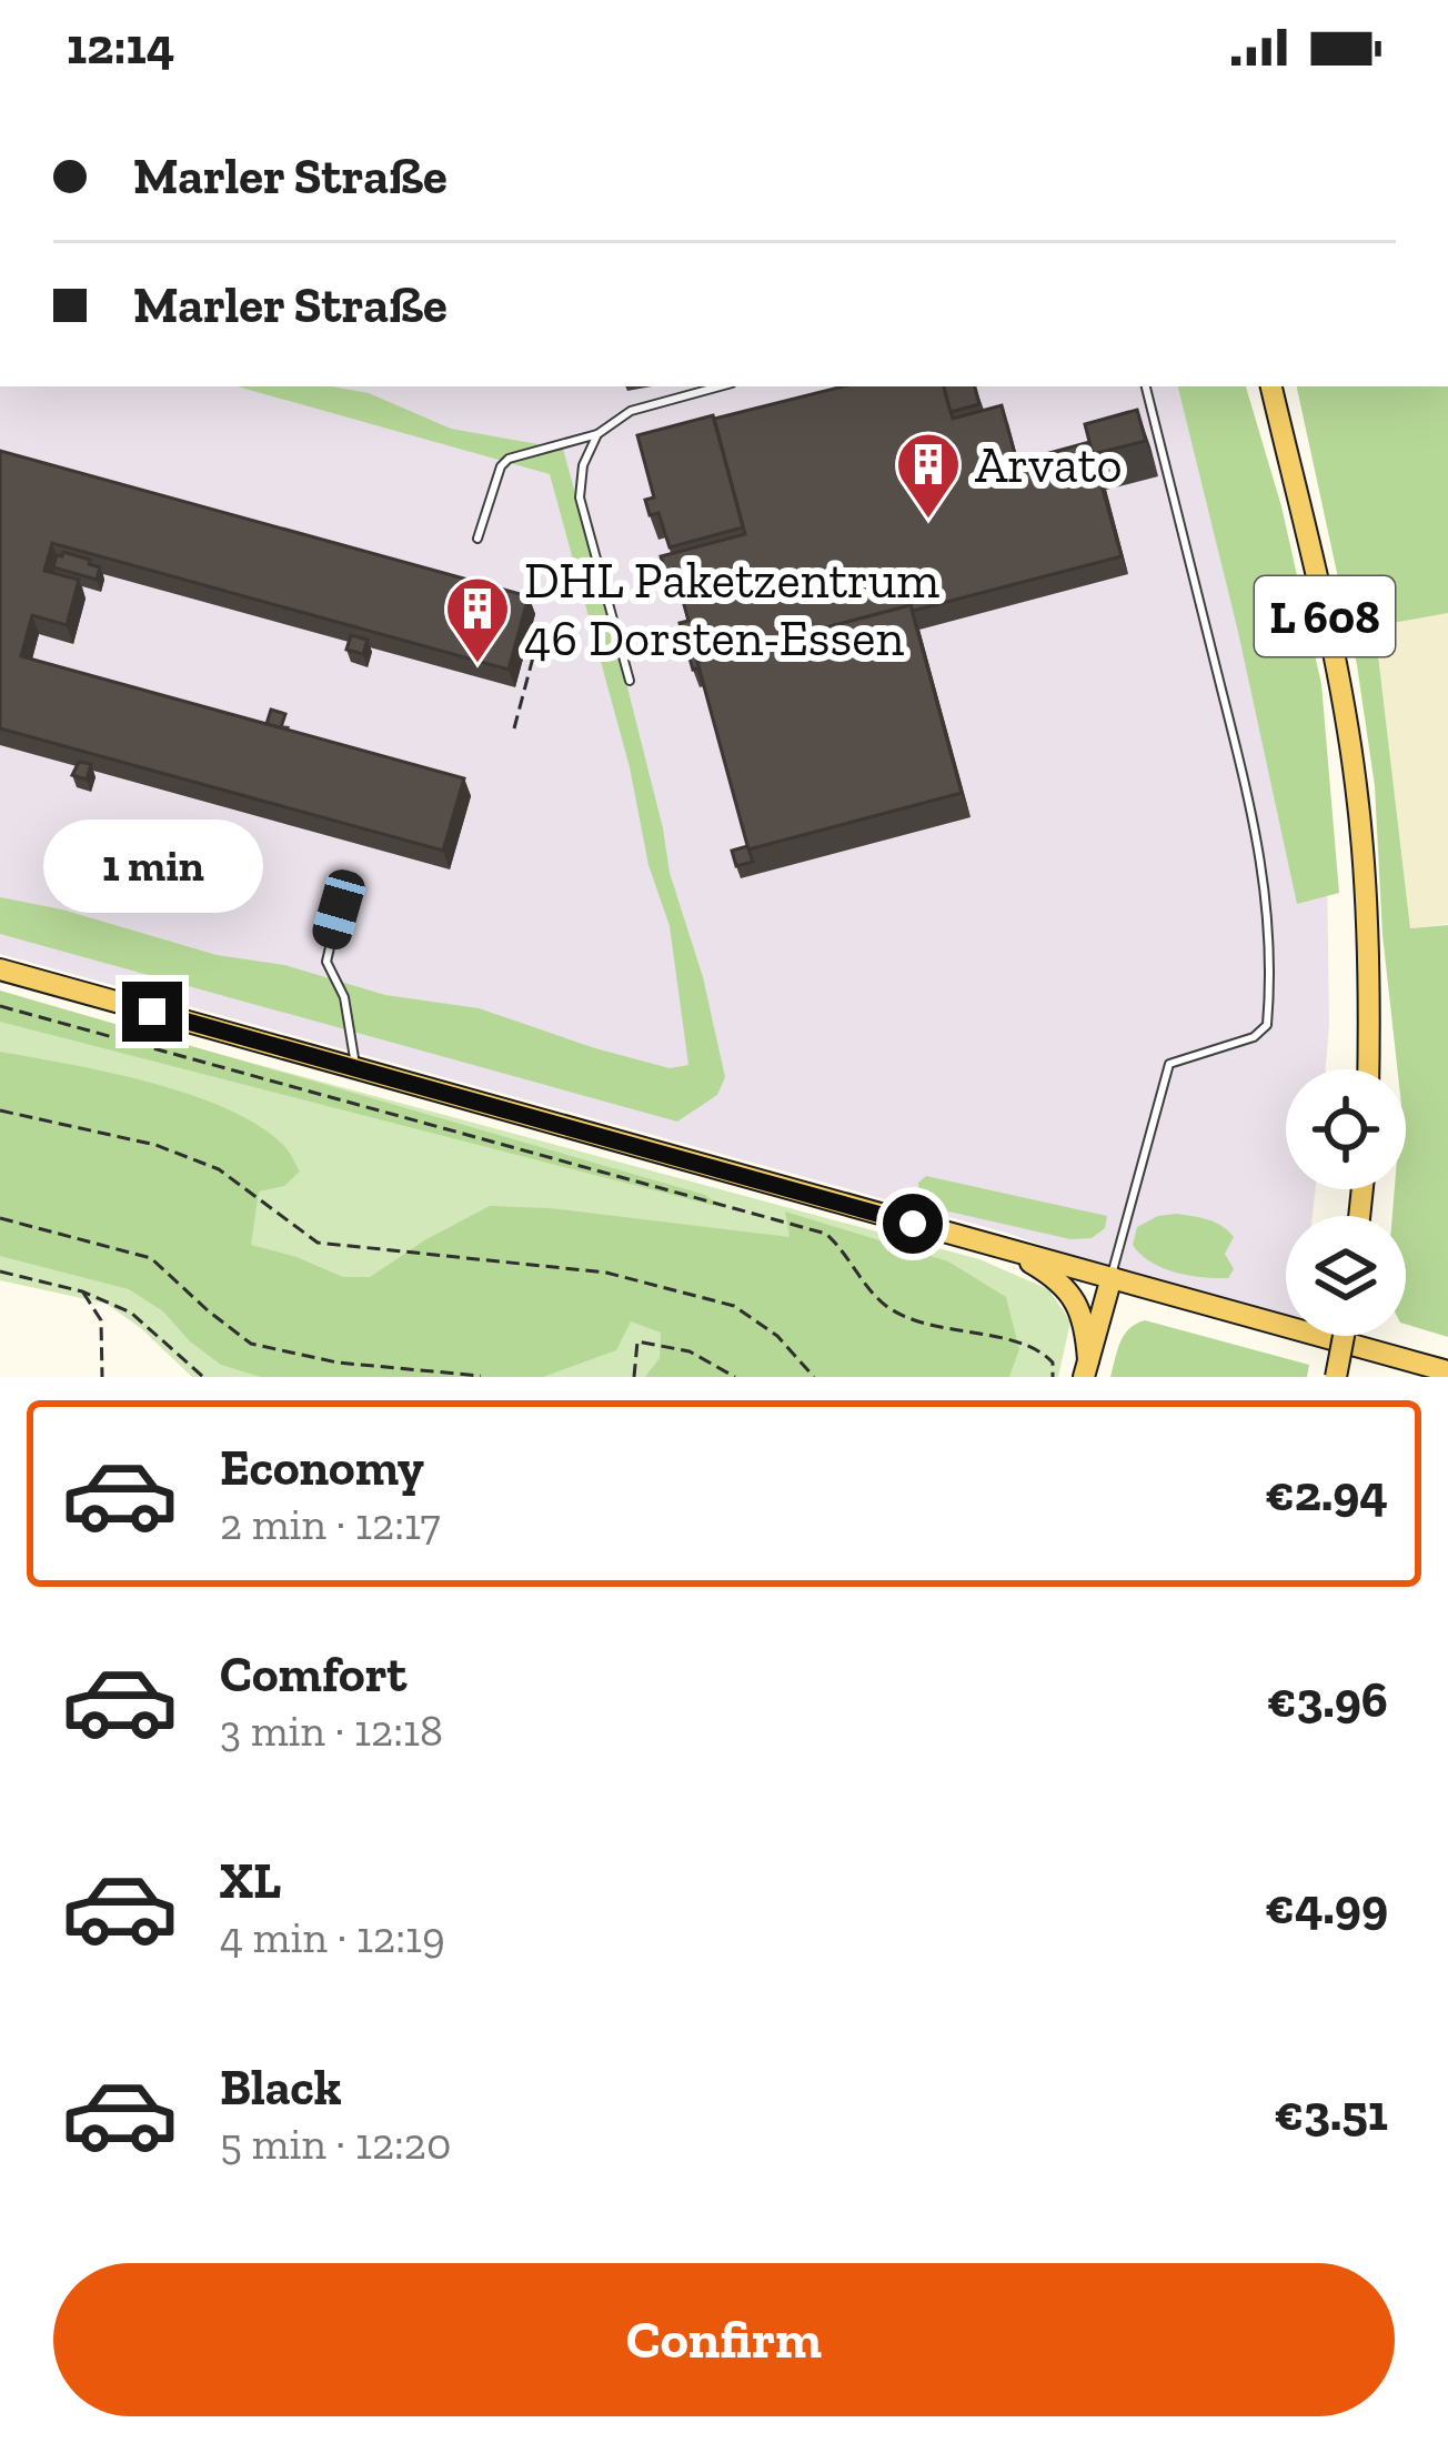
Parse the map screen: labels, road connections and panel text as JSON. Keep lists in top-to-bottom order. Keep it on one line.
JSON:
{"streets":{"main road":["L 608"]},"places":{"building":["Arvato","DHL Paketzentrum 46 Dorsten-Essen"]},"page":{"status":"12:14","banner":["Marler Straße","Marler Straße"],"bubble":"1 min","list":[{"name":"Economy","note":"2 min · 12:17","value":"€2.94"},{"name":"Comfort","note":"3 min · 12:18","value":"€3.96"},{"name":"XL","note":"4 min · 12:19","value":"€4.99"},{"name":"Black","note":"5 min · 12:20","value":"€3.51"}],"buttons":"Confirm"}}
